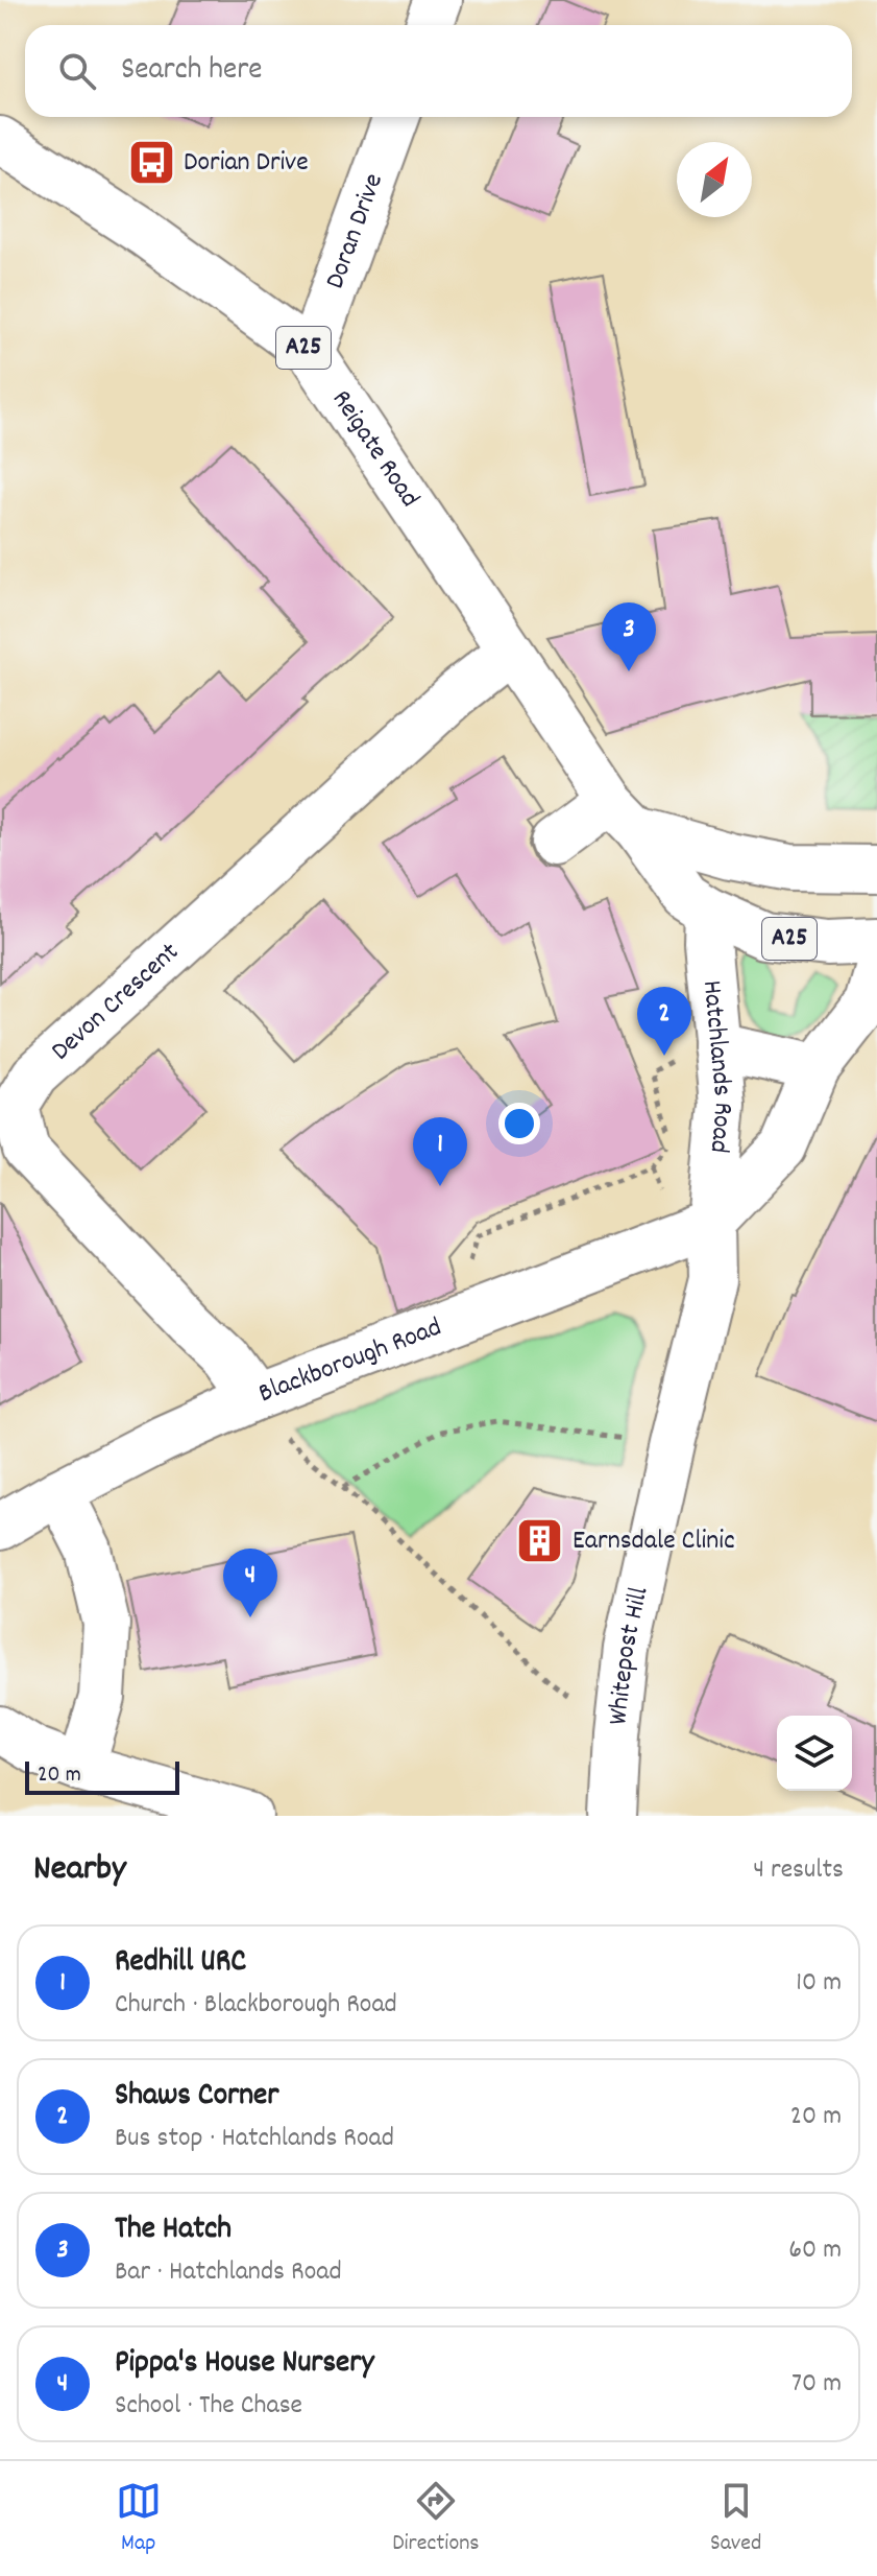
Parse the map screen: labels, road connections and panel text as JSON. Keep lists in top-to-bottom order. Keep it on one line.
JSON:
{"streets":{"main road":["Doran Drive","A25","Reigate Road","Devon Crescent","Hatchlands Road","Blackborough Road","Whitepost Hill"]},"crossings":[["Doran Drive","Reigate Road"],["A25","Reigate Road"],["A25","Devon Crescent"],["A25","Hatchlands Road"],["Reigate Road","Devon Crescent"],["Devon Crescent","Blackborough Road"],["Hatchlands Road","Blackborough Road"],["Hatchlands Road","Whitepost Hill"]],"places":{"bus stop":["Dorian Drive"],"building":["Earnsdale Clinic"]},"scale_bar":"20 m","north":"top right","page":{"search":"Search here","pins":["3","2","1","4"],"scale":"20 m","heading":["Nearby","4 results"],"list":[{"mark":"1","name":"Redhill URC","note":"Church · Blackborough Road","value":"10 m"},{"mark":"2","name":"Shaws Corner","note":"Bus stop · Hatchlands Road","value":"20 m"},{"mark":"3","name":"The Hatch","note":"Bar · Hatchlands Road","value":"60 m"},{"mark":"4","name":"Pippa's House Nursery","note":"School · The Chase","value":"70 m"}],"nav":["Map","Directions","Saved"]}}
